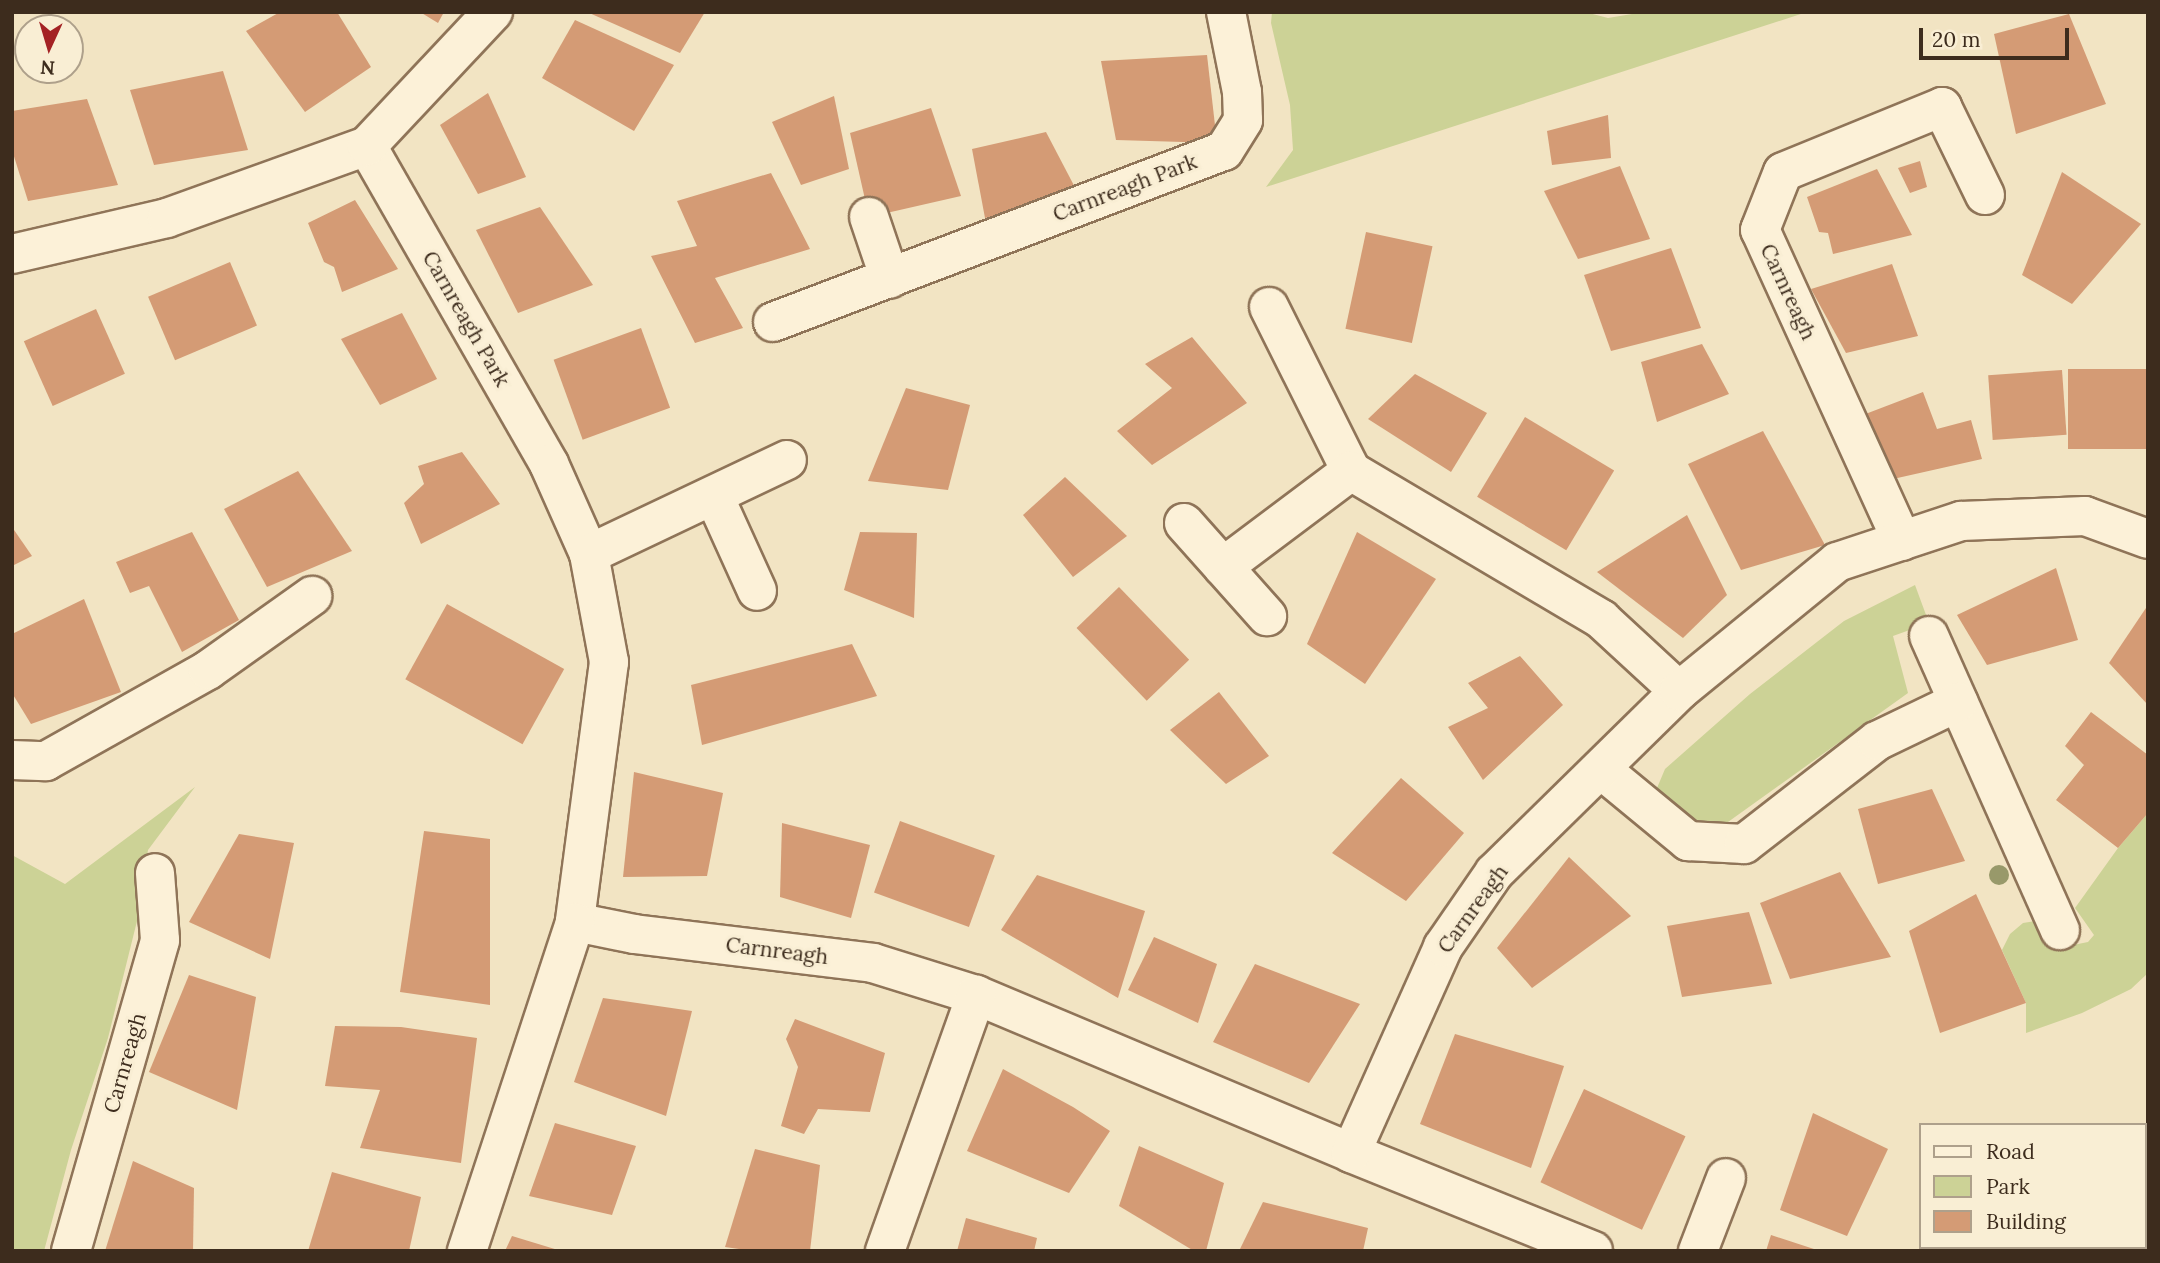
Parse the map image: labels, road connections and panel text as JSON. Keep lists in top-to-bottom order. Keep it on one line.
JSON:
{"streets":{"street":["Carnreagh Park","Carnreagh"]},"legend":["Road","Park","Building"],"scale_bar":"20 m","north":"bottom"}
